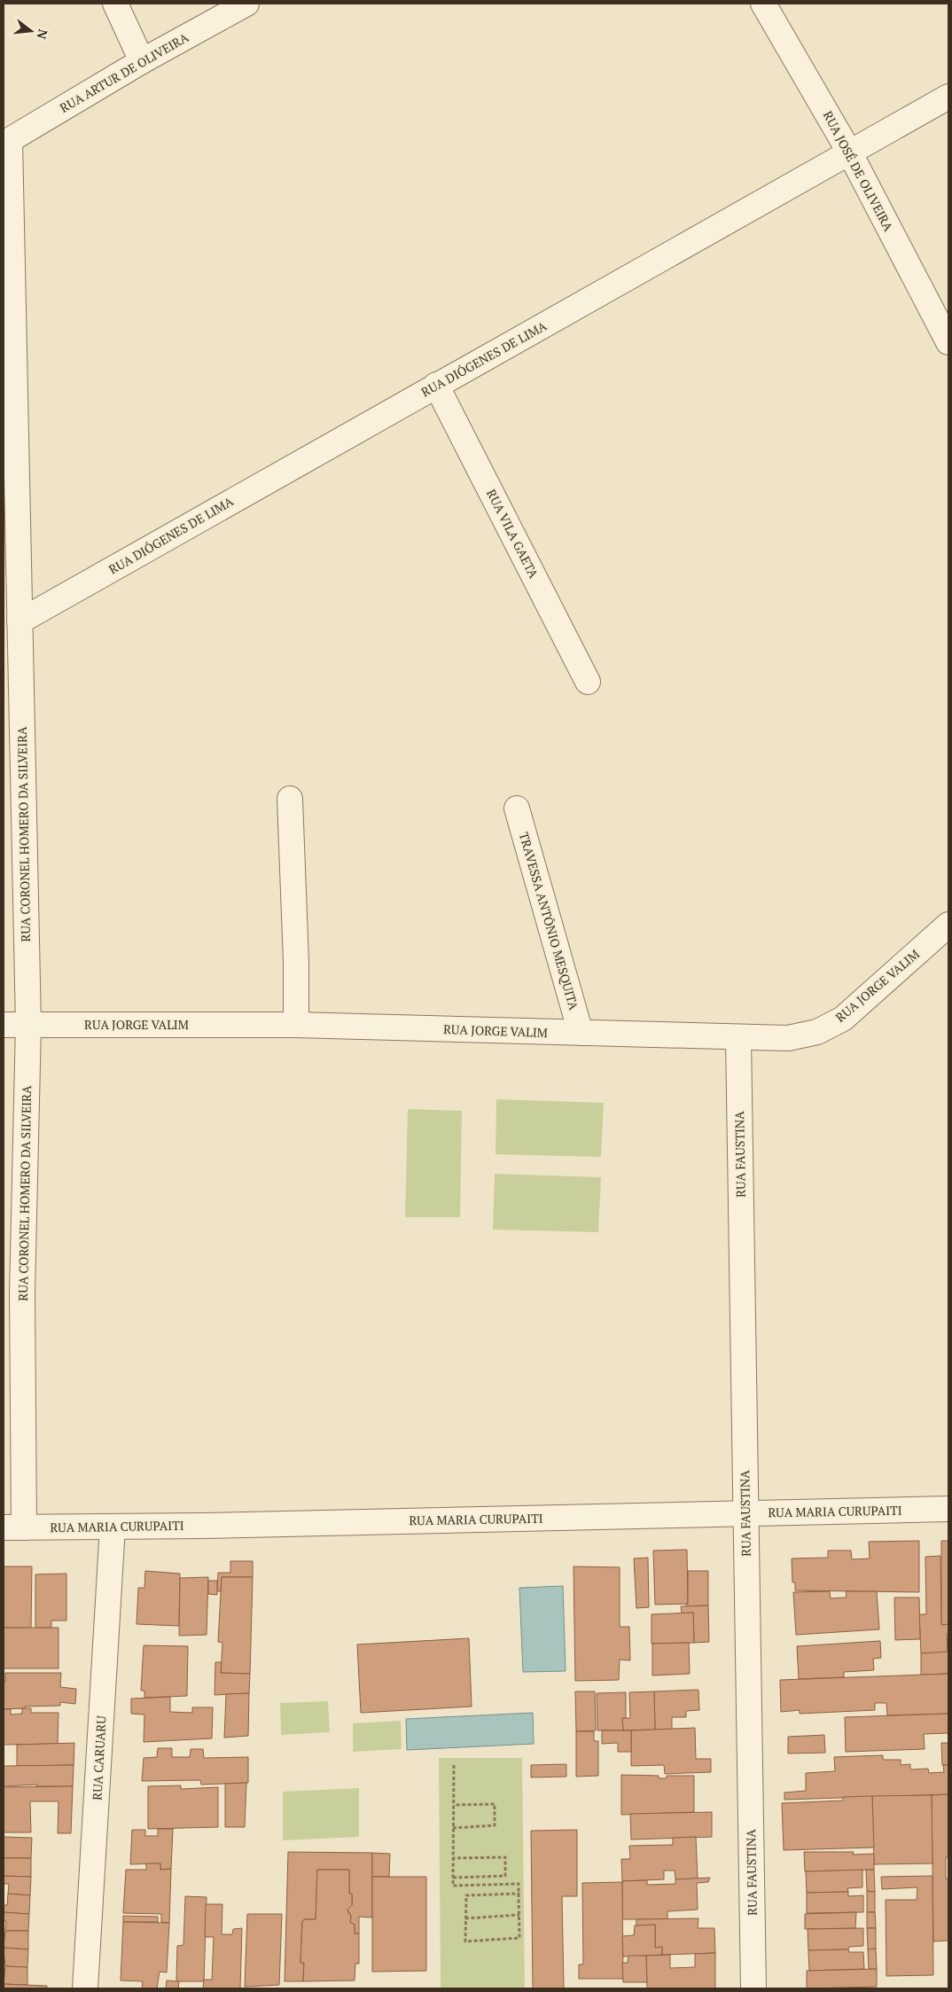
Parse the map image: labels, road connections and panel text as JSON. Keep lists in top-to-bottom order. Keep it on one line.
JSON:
{"streets":{"street":["RUA ARTUR DE OLIVEIRA","RUA JOSÉ DE OLIVEIRA","RUA DIÓGENES DE LIMA","RUA VILA GAETA","RUA CORONEL HOMERO DA SILVEIRA","TRAVESSA ANTÔNIO MESQUITA","RUA JORGE VALIM","RUA FAUSTINA","RUA MARIA CURUPAITI","RUA CARUARU"]},"crossings":[["RUA ARTUR DE OLIVEIRA","RUA CORONEL HOMERO DA SILVEIRA"],["RUA JOSÉ DE OLIVEIRA","RUA DIÓGENES DE LIMA"],["RUA DIÓGENES DE LIMA","RUA VILA GAETA"],["RUA DIÓGENES DE LIMA","RUA CORONEL HOMERO DA SILVEIRA"],["RUA CORONEL HOMERO DA SILVEIRA","RUA JORGE VALIM"],["RUA CORONEL HOMERO DA SILVEIRA","RUA MARIA CURUPAITI"],["TRAVESSA ANTÔNIO MESQUITA","RUA JORGE VALIM"],["RUA JORGE VALIM","RUA FAUSTINA"],["RUA FAUSTINA","RUA MARIA CURUPAITI"],["RUA MARIA CURUPAITI","RUA CARUARU"]],"north":"right"}
